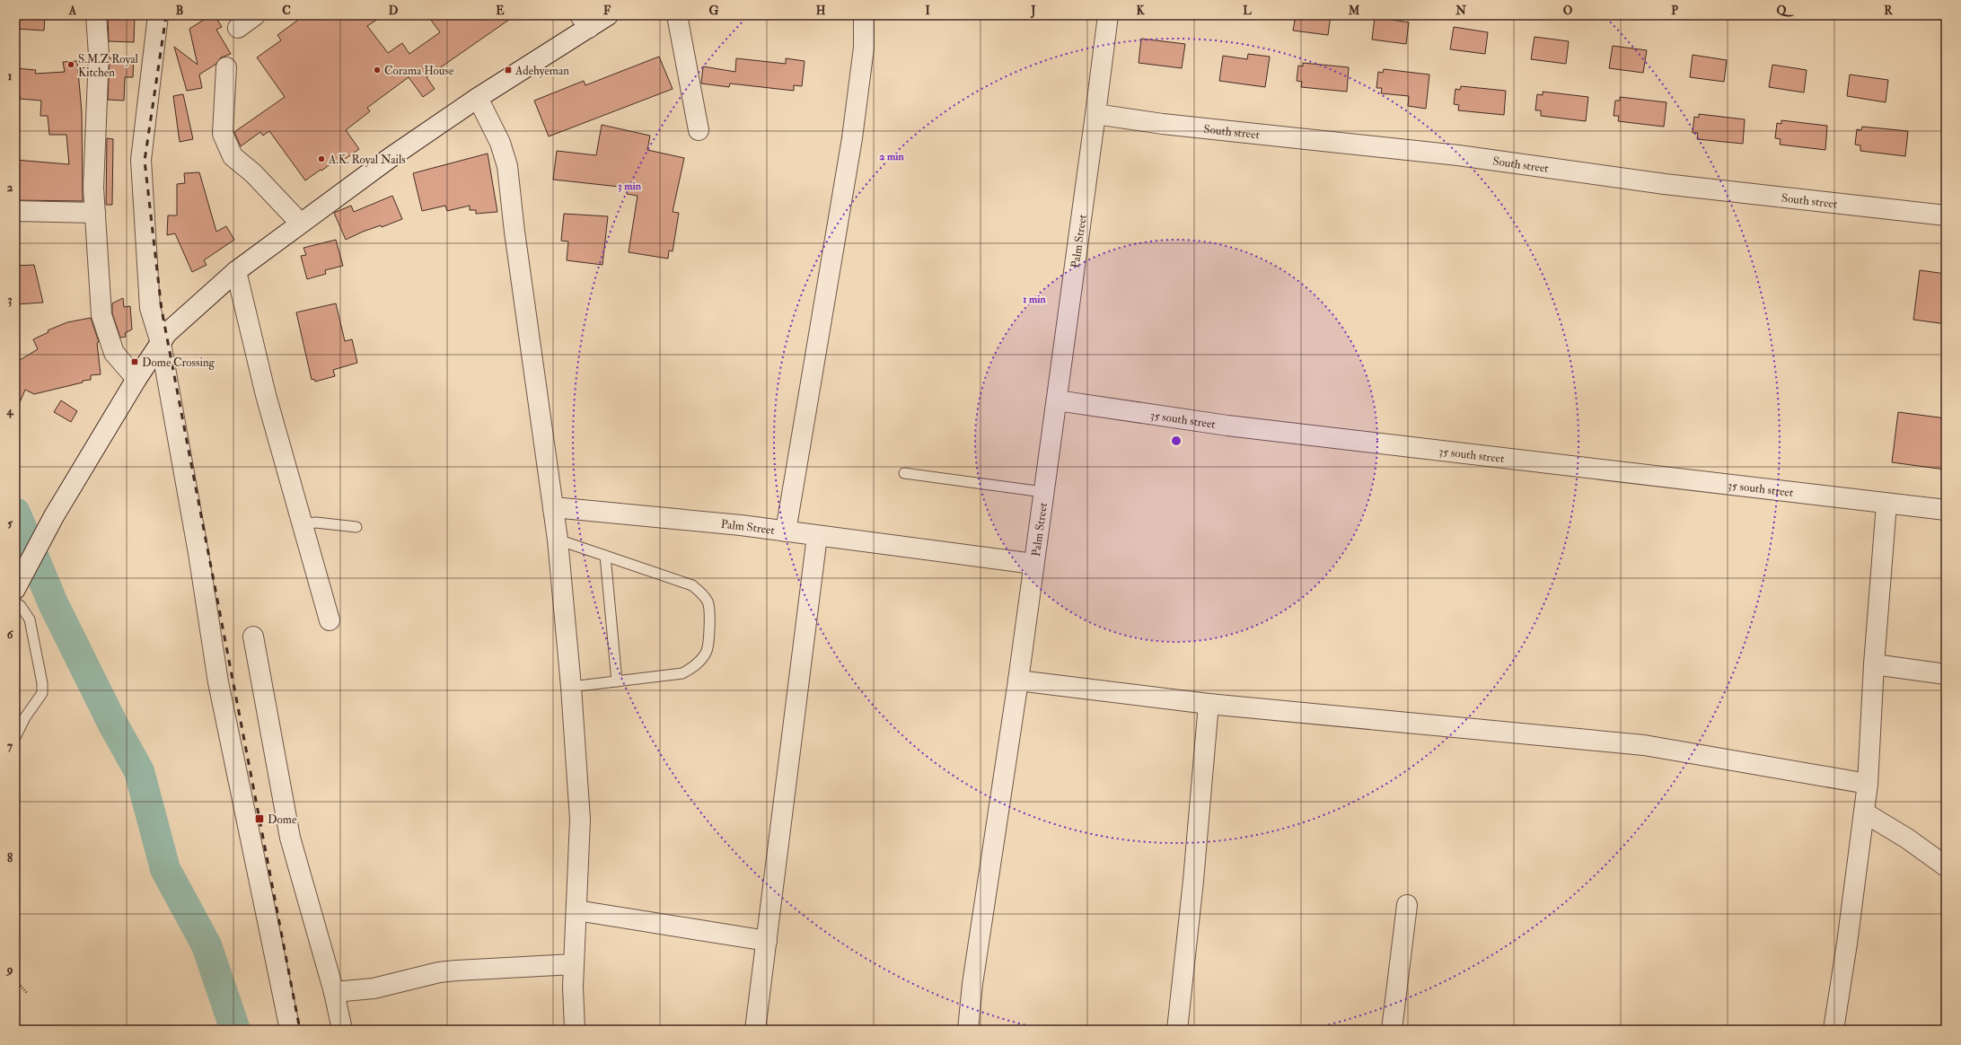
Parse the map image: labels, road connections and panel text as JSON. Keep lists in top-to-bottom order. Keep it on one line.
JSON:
{"streets":{"street":["South street","Palm Street","35 south street"]},"crossings":[["South street","Palm Street"],["Palm Street","35 south street"]],"places":{"other":["S.M.Z Royal Kitchen","Corama House","A.K. Royal Nails"],"transit":["Adehyeman","Dome Crossing","Dome"]},"grid":{"columns":["A","B","C","D","E","F","G","H","I","J","K","L","M","N","O","P","Q","R"],"rows":["1","2","3","4","5","6","7","8","9"]},"rings":["2 min","3 min","1 min"]}
